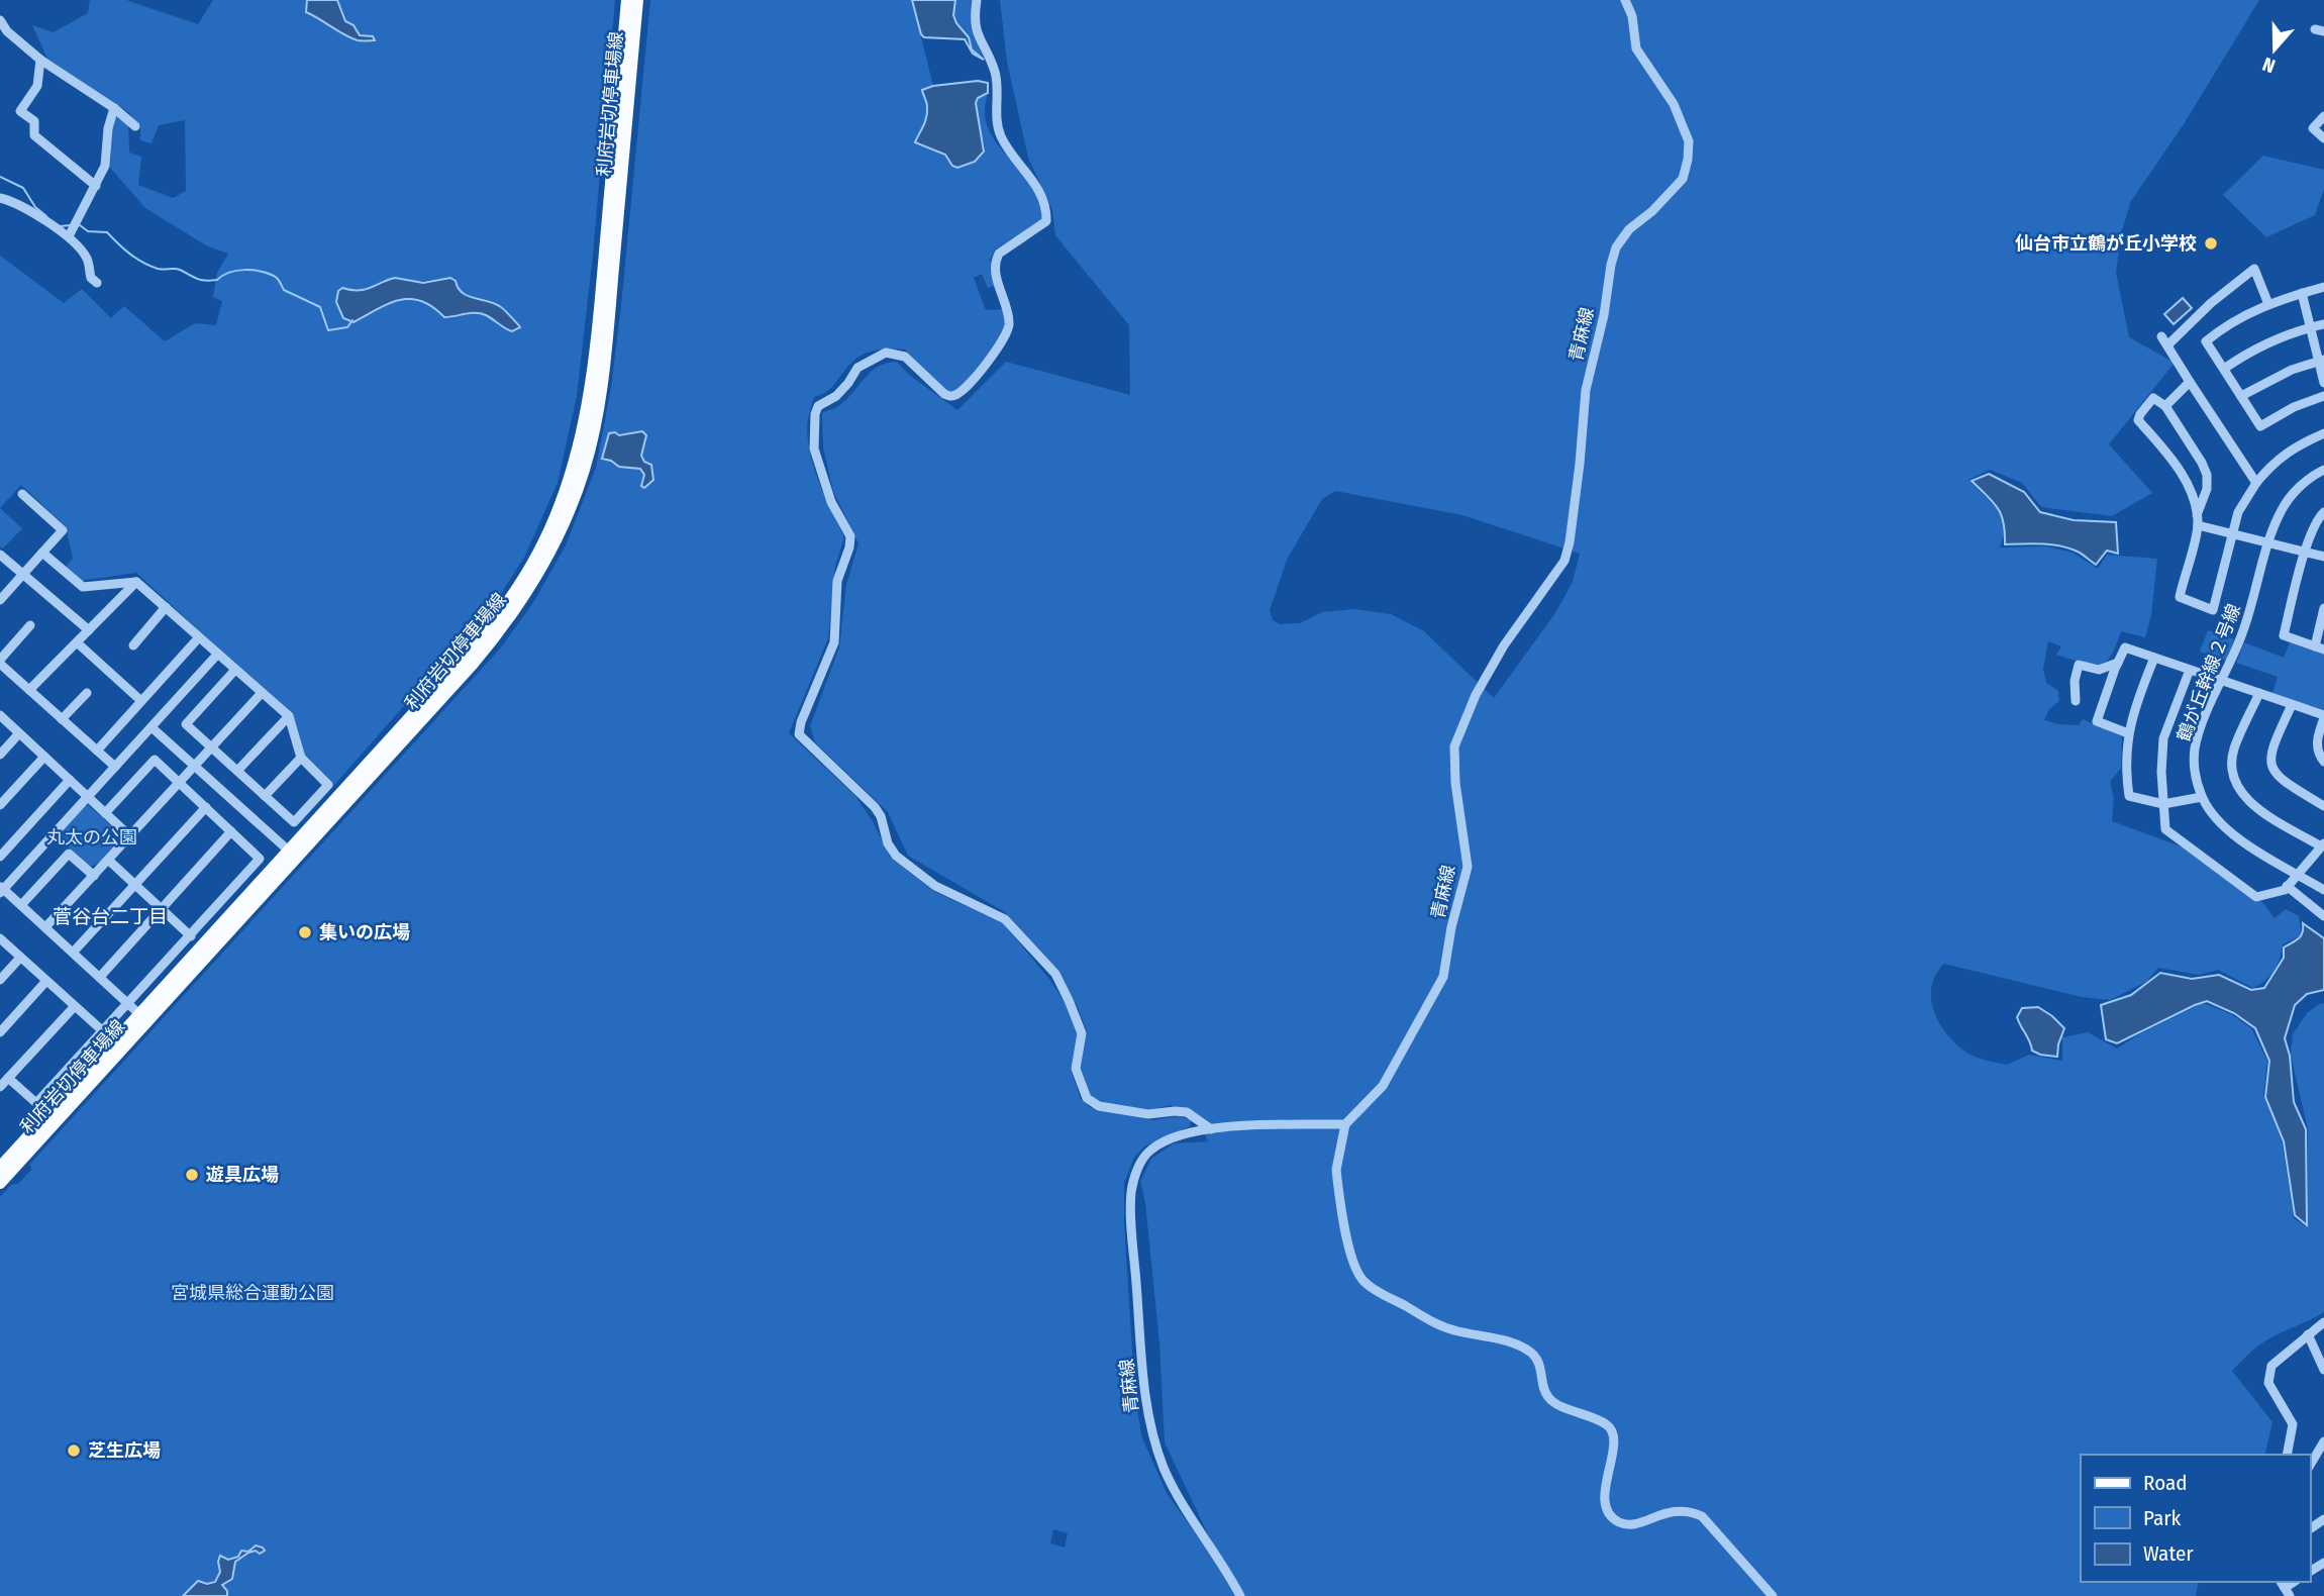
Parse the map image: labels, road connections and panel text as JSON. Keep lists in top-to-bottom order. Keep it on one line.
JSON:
{"streets":{"main road":["利府岩切停車場線"],"street":["青麻線","鶴が丘幹線２号線"]},"districts":["菅谷台二丁目"],"parks":["丸太の公園","宮城県総合運動公園"],"places":["仙台市立鶴が丘小学校","集いの広場","遊具広場","芝生広場"],"legend":["Road","Park","Water"],"north":"bottom"}
